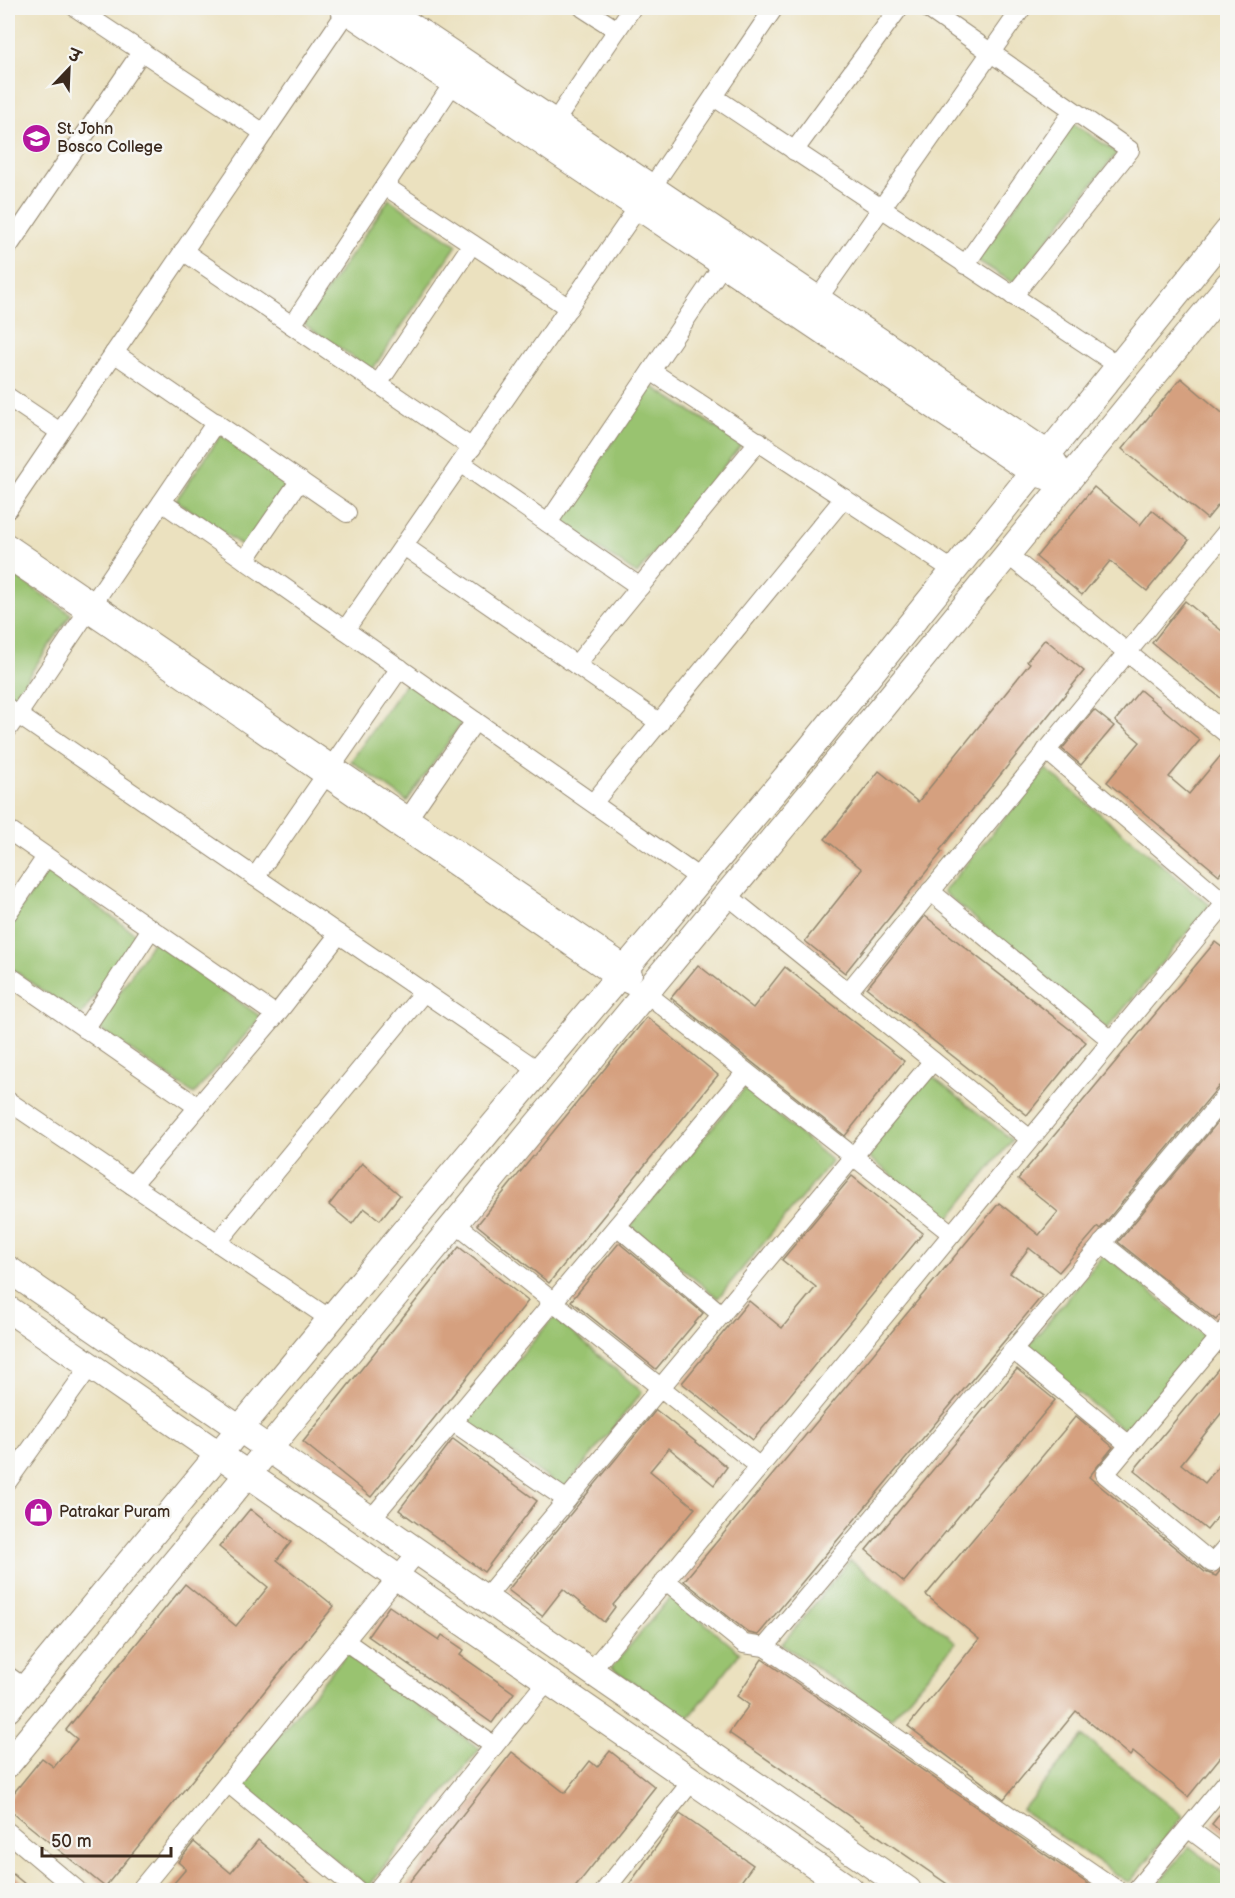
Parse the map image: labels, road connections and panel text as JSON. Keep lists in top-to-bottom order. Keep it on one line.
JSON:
{"places":{"school or university":["St. John Bosco College"],"shop":["Patrakar Puram"]},"scale_bar":"50 m","north":"top right"}
